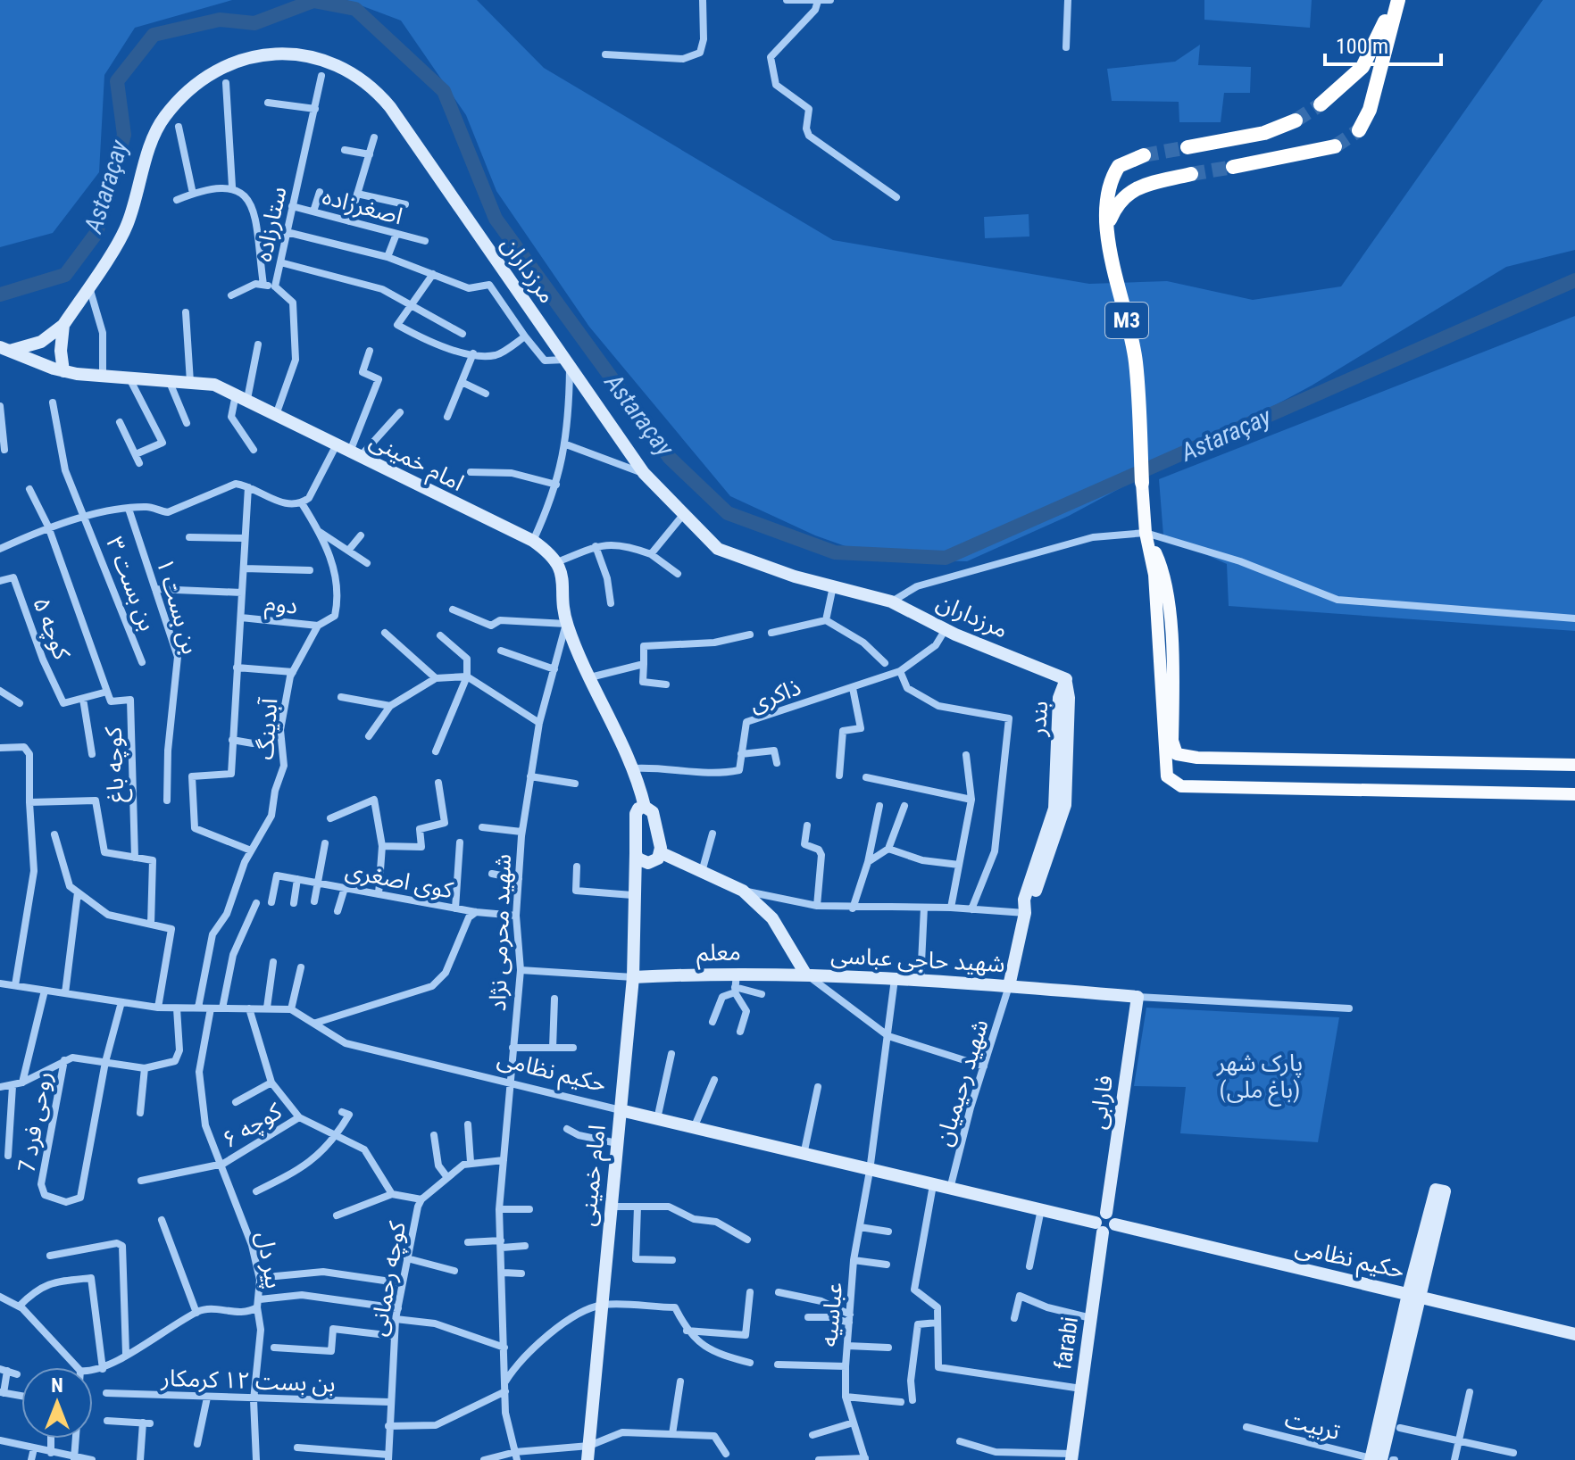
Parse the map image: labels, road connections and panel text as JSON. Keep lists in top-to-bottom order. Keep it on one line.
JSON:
{"streets":{"highway":["M3"],"street":["اصغرزاده","ستارزاده","مرزداران","امام خمینی","بن بست ۳","دوم","بن بست ۱","کوچه ۵","ذاکری","بندر","آبدینگ","کوچه باغ","کوی اصغری","شهید محرمی نژاد","معلم","شهید حاجی عباسی","حکیم نظامی","شهید رحیمیان","فارابی","روحی فرد 7","کوچه ۶","پیر دل","کوچه رحمانی","عباسیه","farabi","بن بست ۱۲ کرمکار","تربیت"]},"crossings":[["اصغرزاده","ستارزاده"],["ستارزاده","امام خمینی"],["مرزداران","امام خمینی"],["مرزداران","ذاکری"],["مرزداران","بندر"],["امام خمینی","معلم"],["امام خمینی","حکیم نظامی"],["دوم","آبدینگ"],["کوچه ۵","کوچه باغ"],["بندر","شهید حاجی عباسی"],["بندر","شهید رحیمیان"],["آبدینگ","حکیم نظامی"],["کوی اصغری","شهید محرمی نژاد"],["شهید محرمی نژاد","حکیم نظامی"],["شهید محرمی نژاد","کوچه رحمانی"],["معلم","شهید حاجی عباسی"],["شهید حاجی عباسی","شهید رحیمیان"],["شهید حاجی عباسی","فارابی"],["شهید حاجی عباسی","عباسیه"],["حکیم نظامی","شهید رحیمیان"],["حکیم نظامی","فارابی"],["حکیم نظامی","پیر دل"],["حکیم نظامی","عباسیه"],["حکیم نظامی","farabi"],["فارابی","farabi"],["کوچه ۶","پیر دل"],["کوچه رحمانی","بن بست ۱۲ کرمکار"]],"water":["Astaraçay"],"parks":["پارک شهر (باغ ملی)"],"scale_bar":"100 m","north":"top"}
